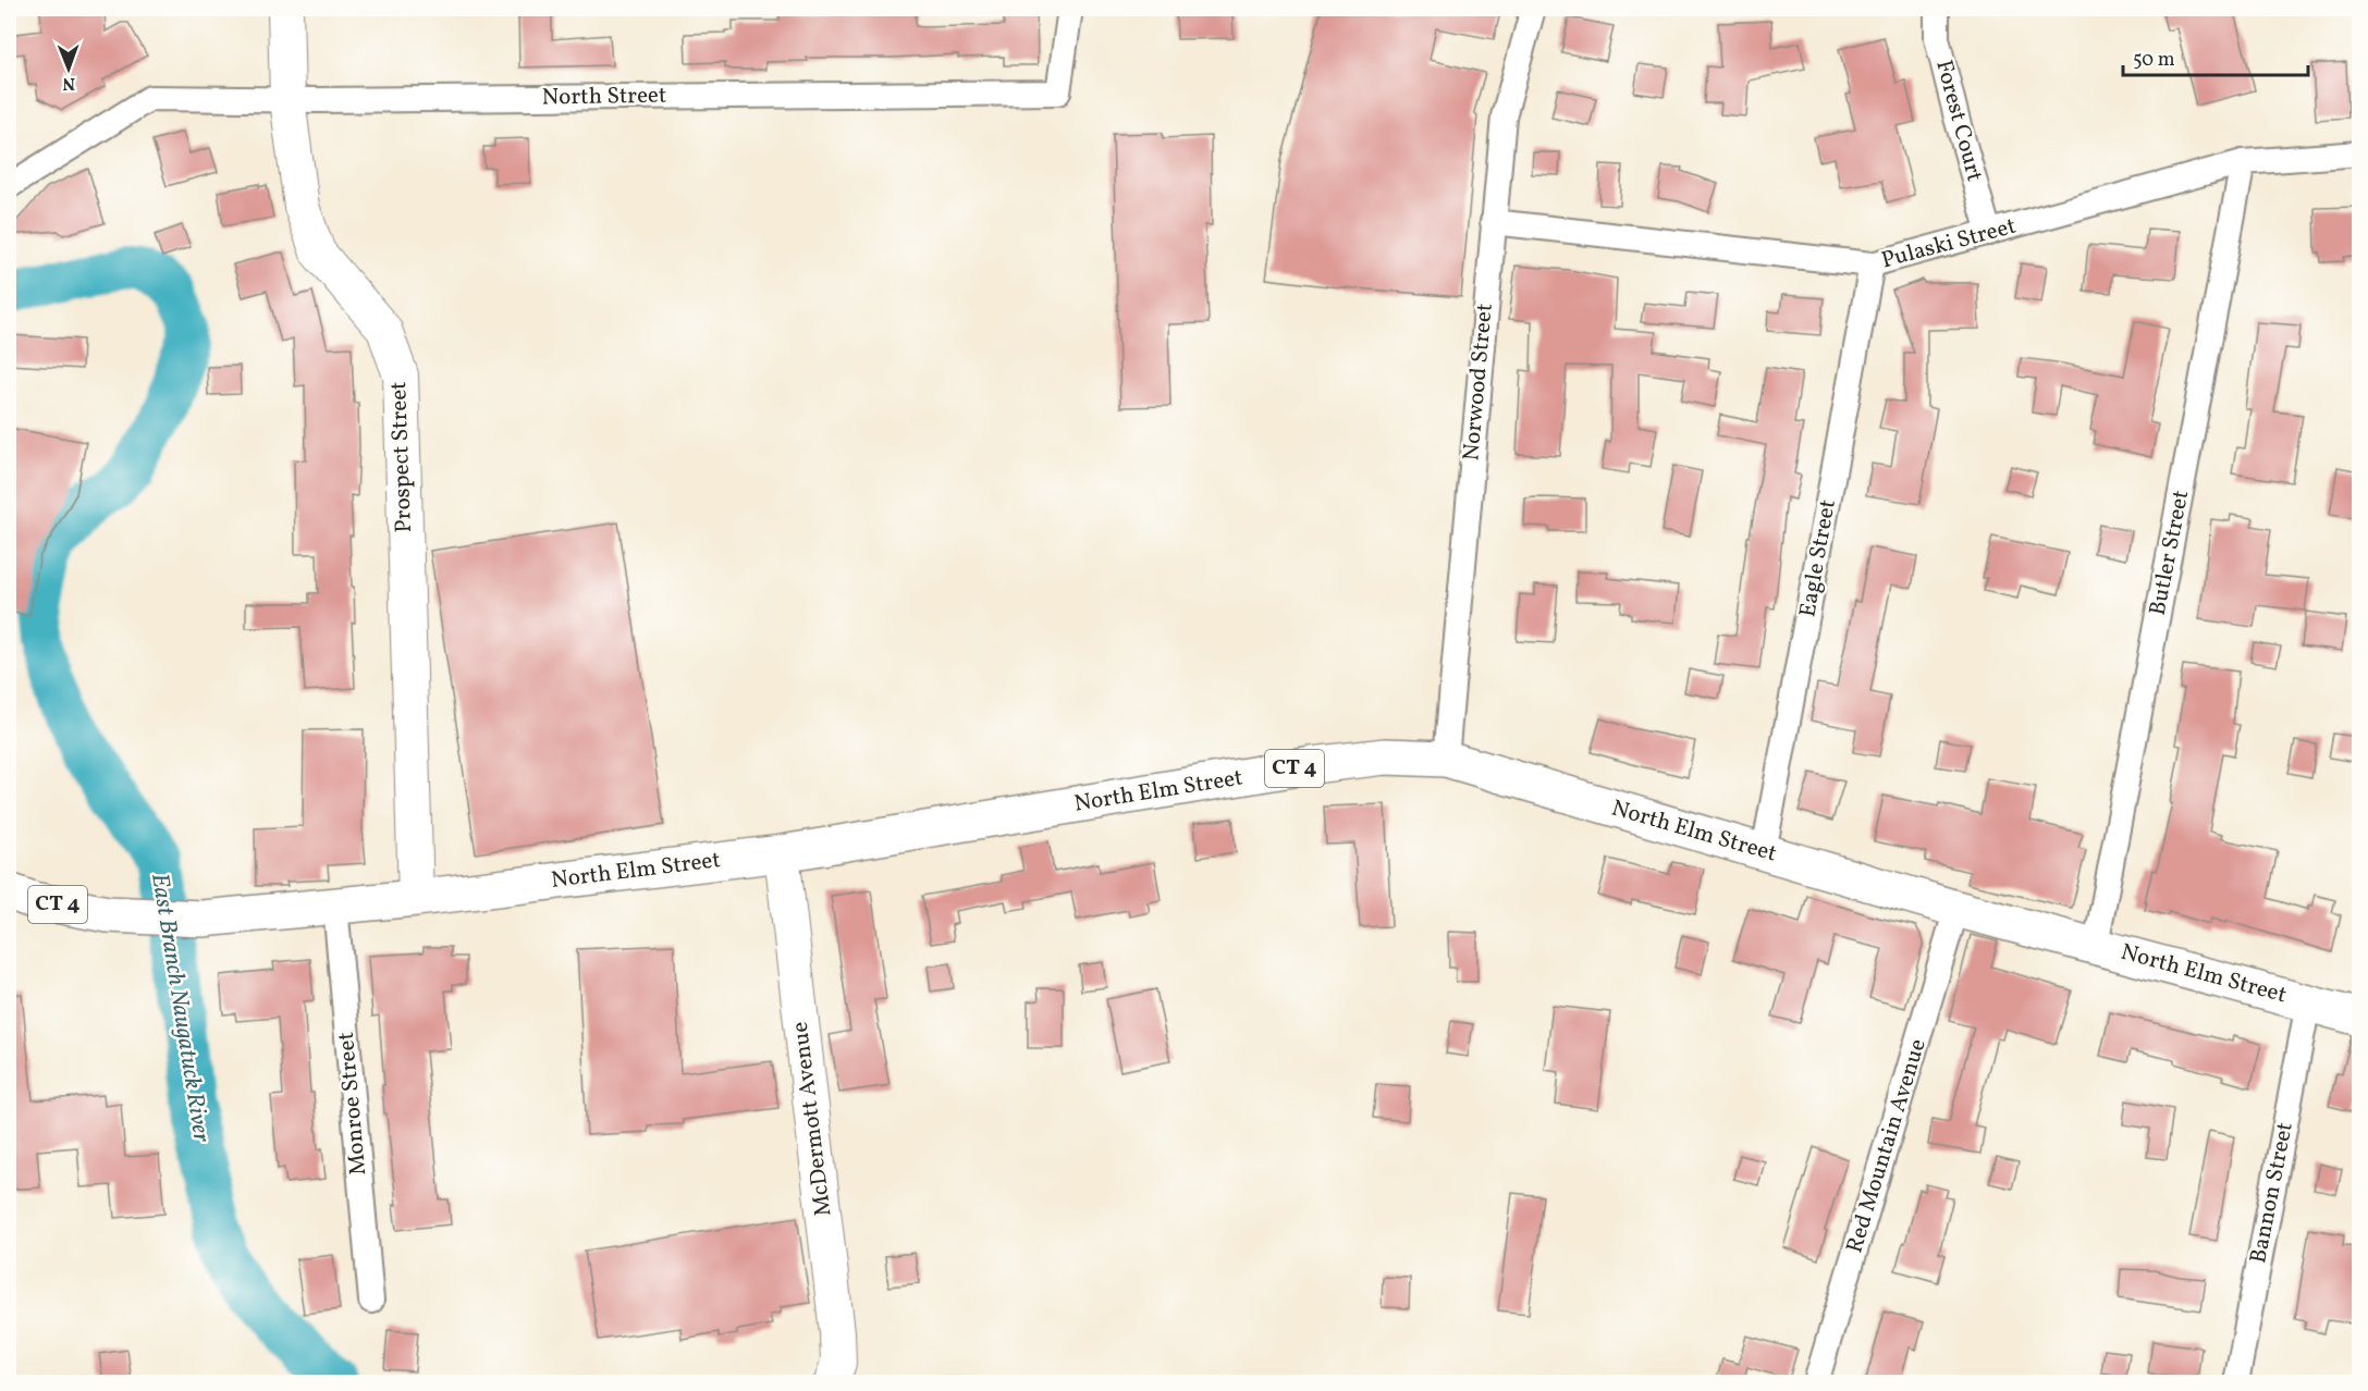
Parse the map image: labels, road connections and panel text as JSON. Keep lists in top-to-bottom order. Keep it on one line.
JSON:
{"streets":{"main road":["Prospect Street","CT 4","North Elm Street","McDermott Avenue"],"street":["North Street","Forest Court","Pulaski Street","Norwood Street","Butler Street","Eagle Street","Monroe Street","Red Mountain Avenue","Bannon Street"]},"crossings":[["North Street","Prospect Street"],["Forest Court","Pulaski Street"],["Pulaski Street","Norwood Street"],["Pulaski Street","Butler Street"],["Pulaski Street","Eagle Street"],["Norwood Street","North Elm Street"],["Prospect Street","North Elm Street"],["Butler Street","North Elm Street"],["Eagle Street","North Elm Street"],["North Elm Street","Monroe Street"],["North Elm Street","McDermott Avenue"],["North Elm Street","Red Mountain Avenue"],["North Elm Street","Bannon Street"]],"water":["East Branch Naugatuck River"],"scale_bar":"50 m","north":"bottom"}
